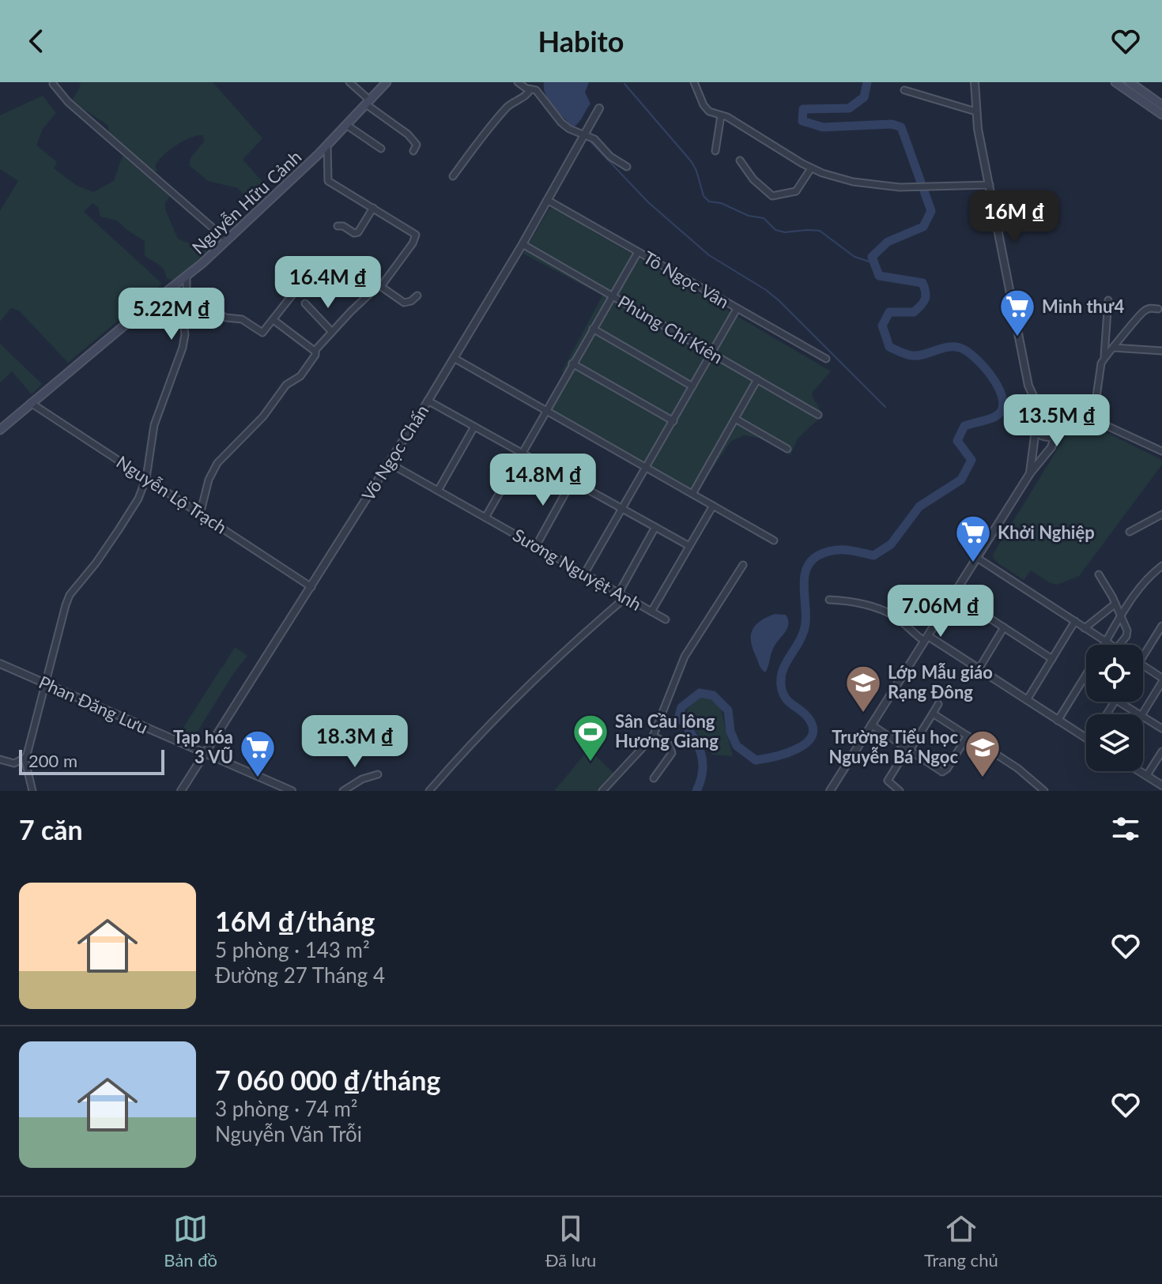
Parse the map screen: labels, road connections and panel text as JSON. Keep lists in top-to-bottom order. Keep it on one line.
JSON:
{"streets":{"main road":["Nguyễn Hữu Cảnh"],"street":["Tô Ngọc Vân","Phùng Chí Kiên","Võ Ngọc Chấn","Nguyễn Lộ Trạch","Sương Nguyệt Anh","Phan Đăng Lưu"]},"crossings":[["Nguyễn Hữu Cảnh","Nguyễn Lộ Trạch"],["Tô Ngọc Vân","Võ Ngọc Chấn"],["Phùng Chí Kiên","Võ Ngọc Chấn"],["Võ Ngọc Chấn","Nguyễn Lộ Trạch"],["Võ Ngọc Chấn","Sương Nguyệt Anh"],["Võ Ngọc Chấn","Phan Đăng Lưu"]],"places":{"supermarket":["Minh thư4","Khởi Nghiệp","Tạp hóa 3 VŨ"],"school or university":["Lớp Mẫu giáo Rạng Đông","Trường Tiểu học Nguyễn Bá Ngọc"],"sports":["Sân Cầu lông Hương Giang"]},"scale_bar":"200 m","page":{"header":"Habito","price":["16M ₫","16.4M ₫","5.22M ₫","13.5M ₫","14.8M ₫","7.06M ₫","18.3M ₫"],"scale":"200 m","heading":"7 căn","list":[{"name":"16M ₫/tháng","note":"5 phòng · 143 m² · Đường 27 Tháng 4"},{"name":"7 060 000 ₫/tháng","note":"3 phòng · 74 m² · Nguyễn Văn Trỗi"}],"tabs":["Bản đồ","Đã lưu","Trang chủ"]}}
